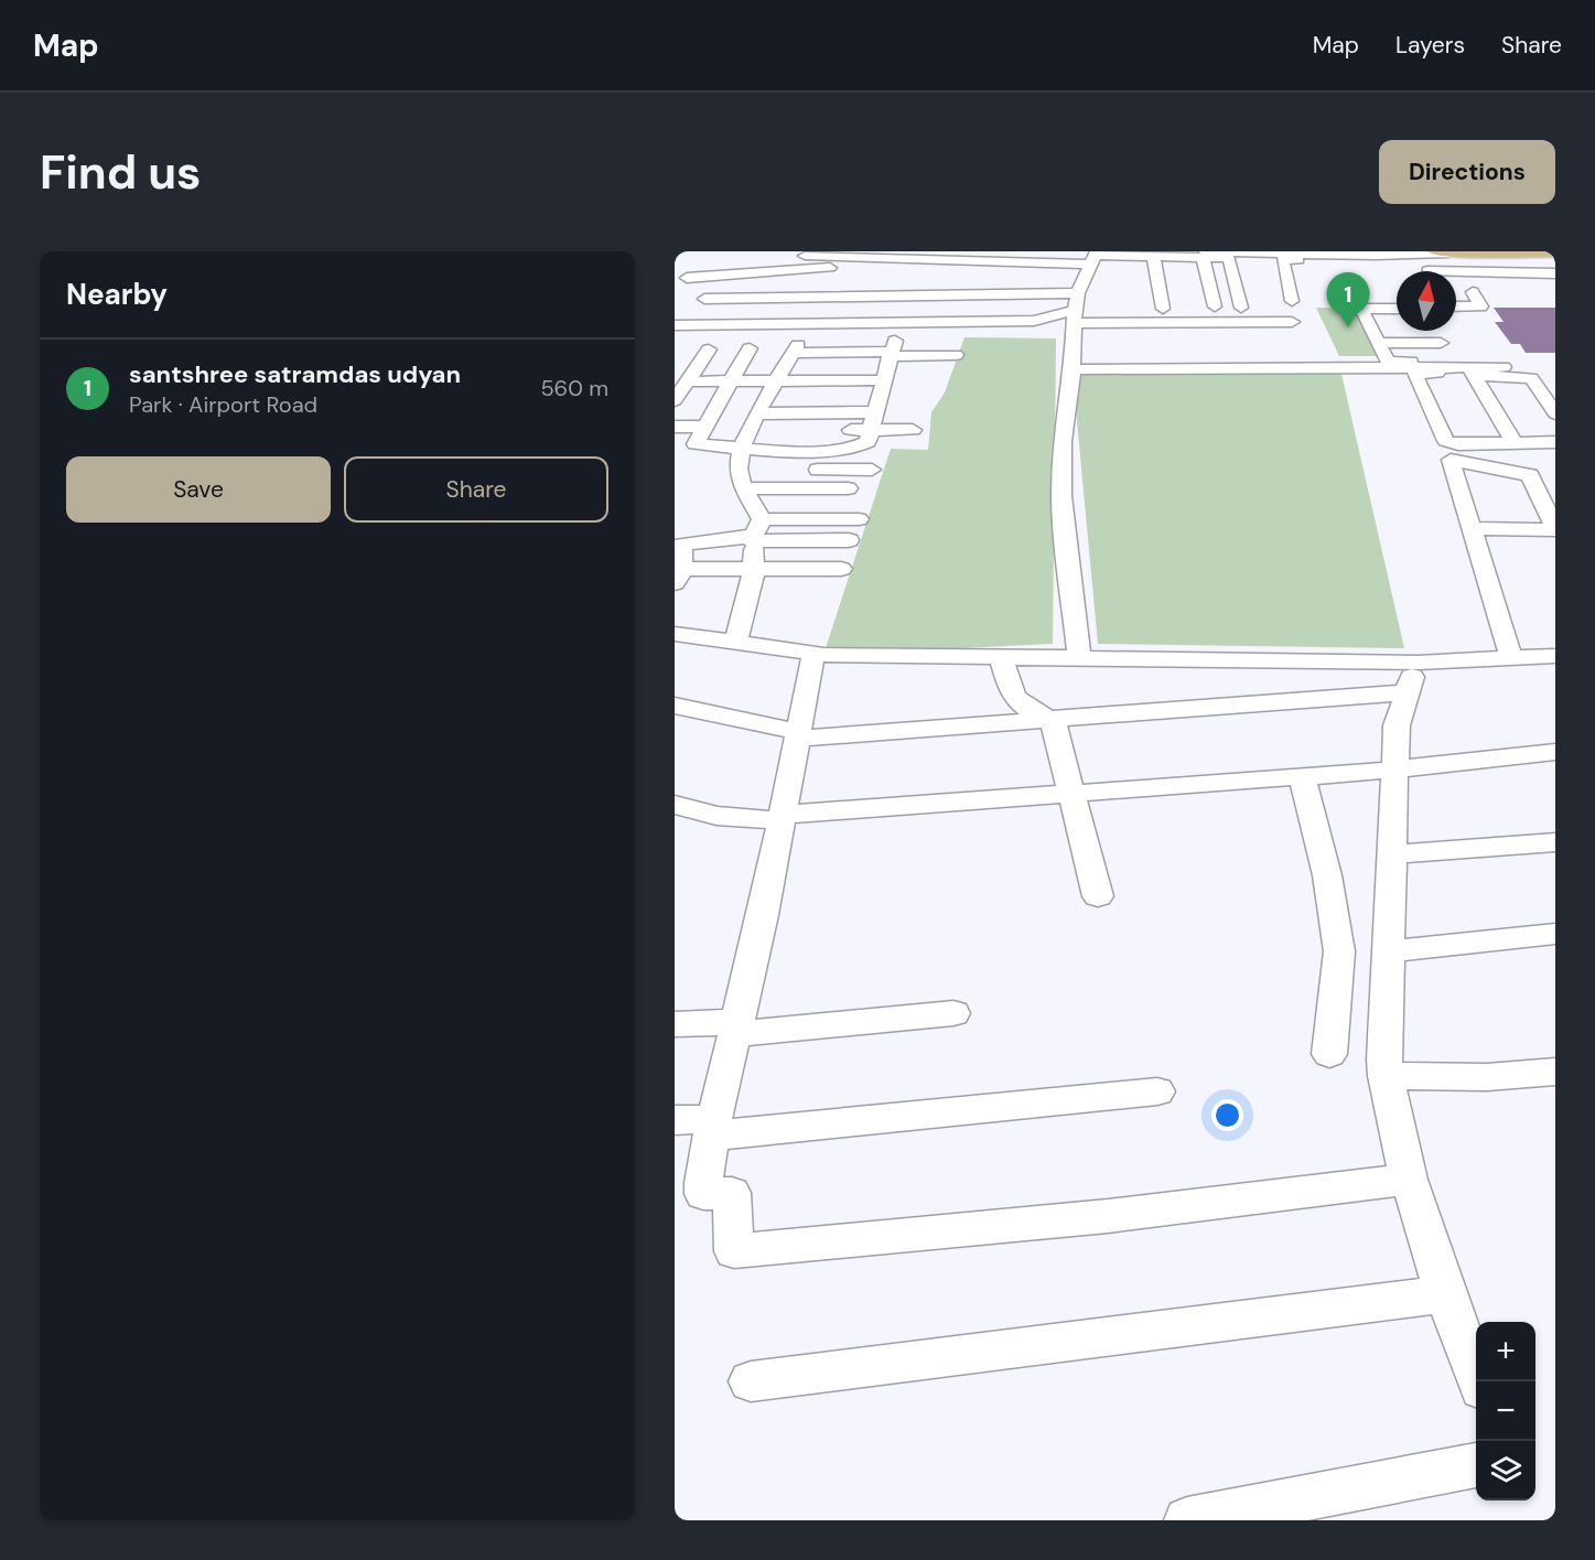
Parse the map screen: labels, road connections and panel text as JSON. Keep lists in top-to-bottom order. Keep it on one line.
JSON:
{"north":"top","page":{"header":"Map","nav":["Map","Layers","Share"],"buttons":["Directions",["Save","Share"]],"title":"Find us","heading":"Nearby","pins":"1","list":[{"mark":"1","name":"santshree satramdas udyan","note":"Park · Airport Road","value":"560 m"}],"map_buttons":["+","−"]}}
